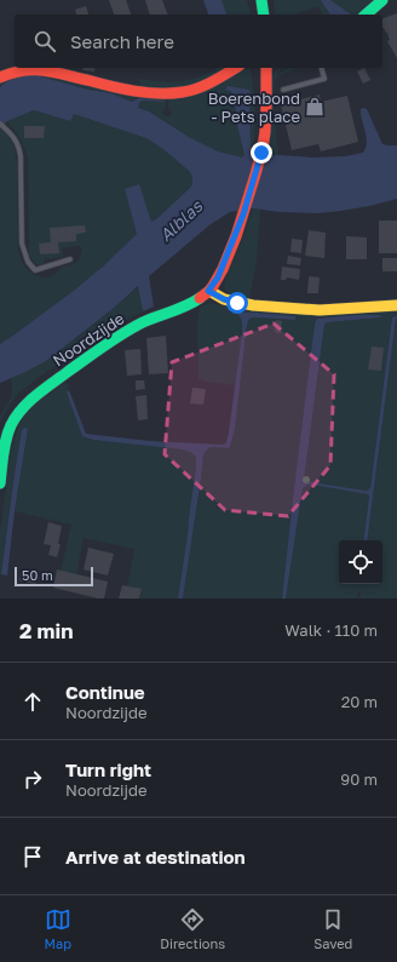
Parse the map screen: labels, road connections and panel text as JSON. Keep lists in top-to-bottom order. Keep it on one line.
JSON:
{"streets":{"main road":["Noordzijde"]},"water":["Alblas"],"places":{"shop":["Boerenbond - Pets place"]},"scale_bar":"50 m","page":{"search":"Search here","scale":"50 m","heading":["2 min","Walk · 110 m"],"list":[["Continue","Noordzijde","20 m"],["Turn right","Noordzijde","90 m"],"Arrive at destination"],"nav":["Map","Directions","Saved"]}}
